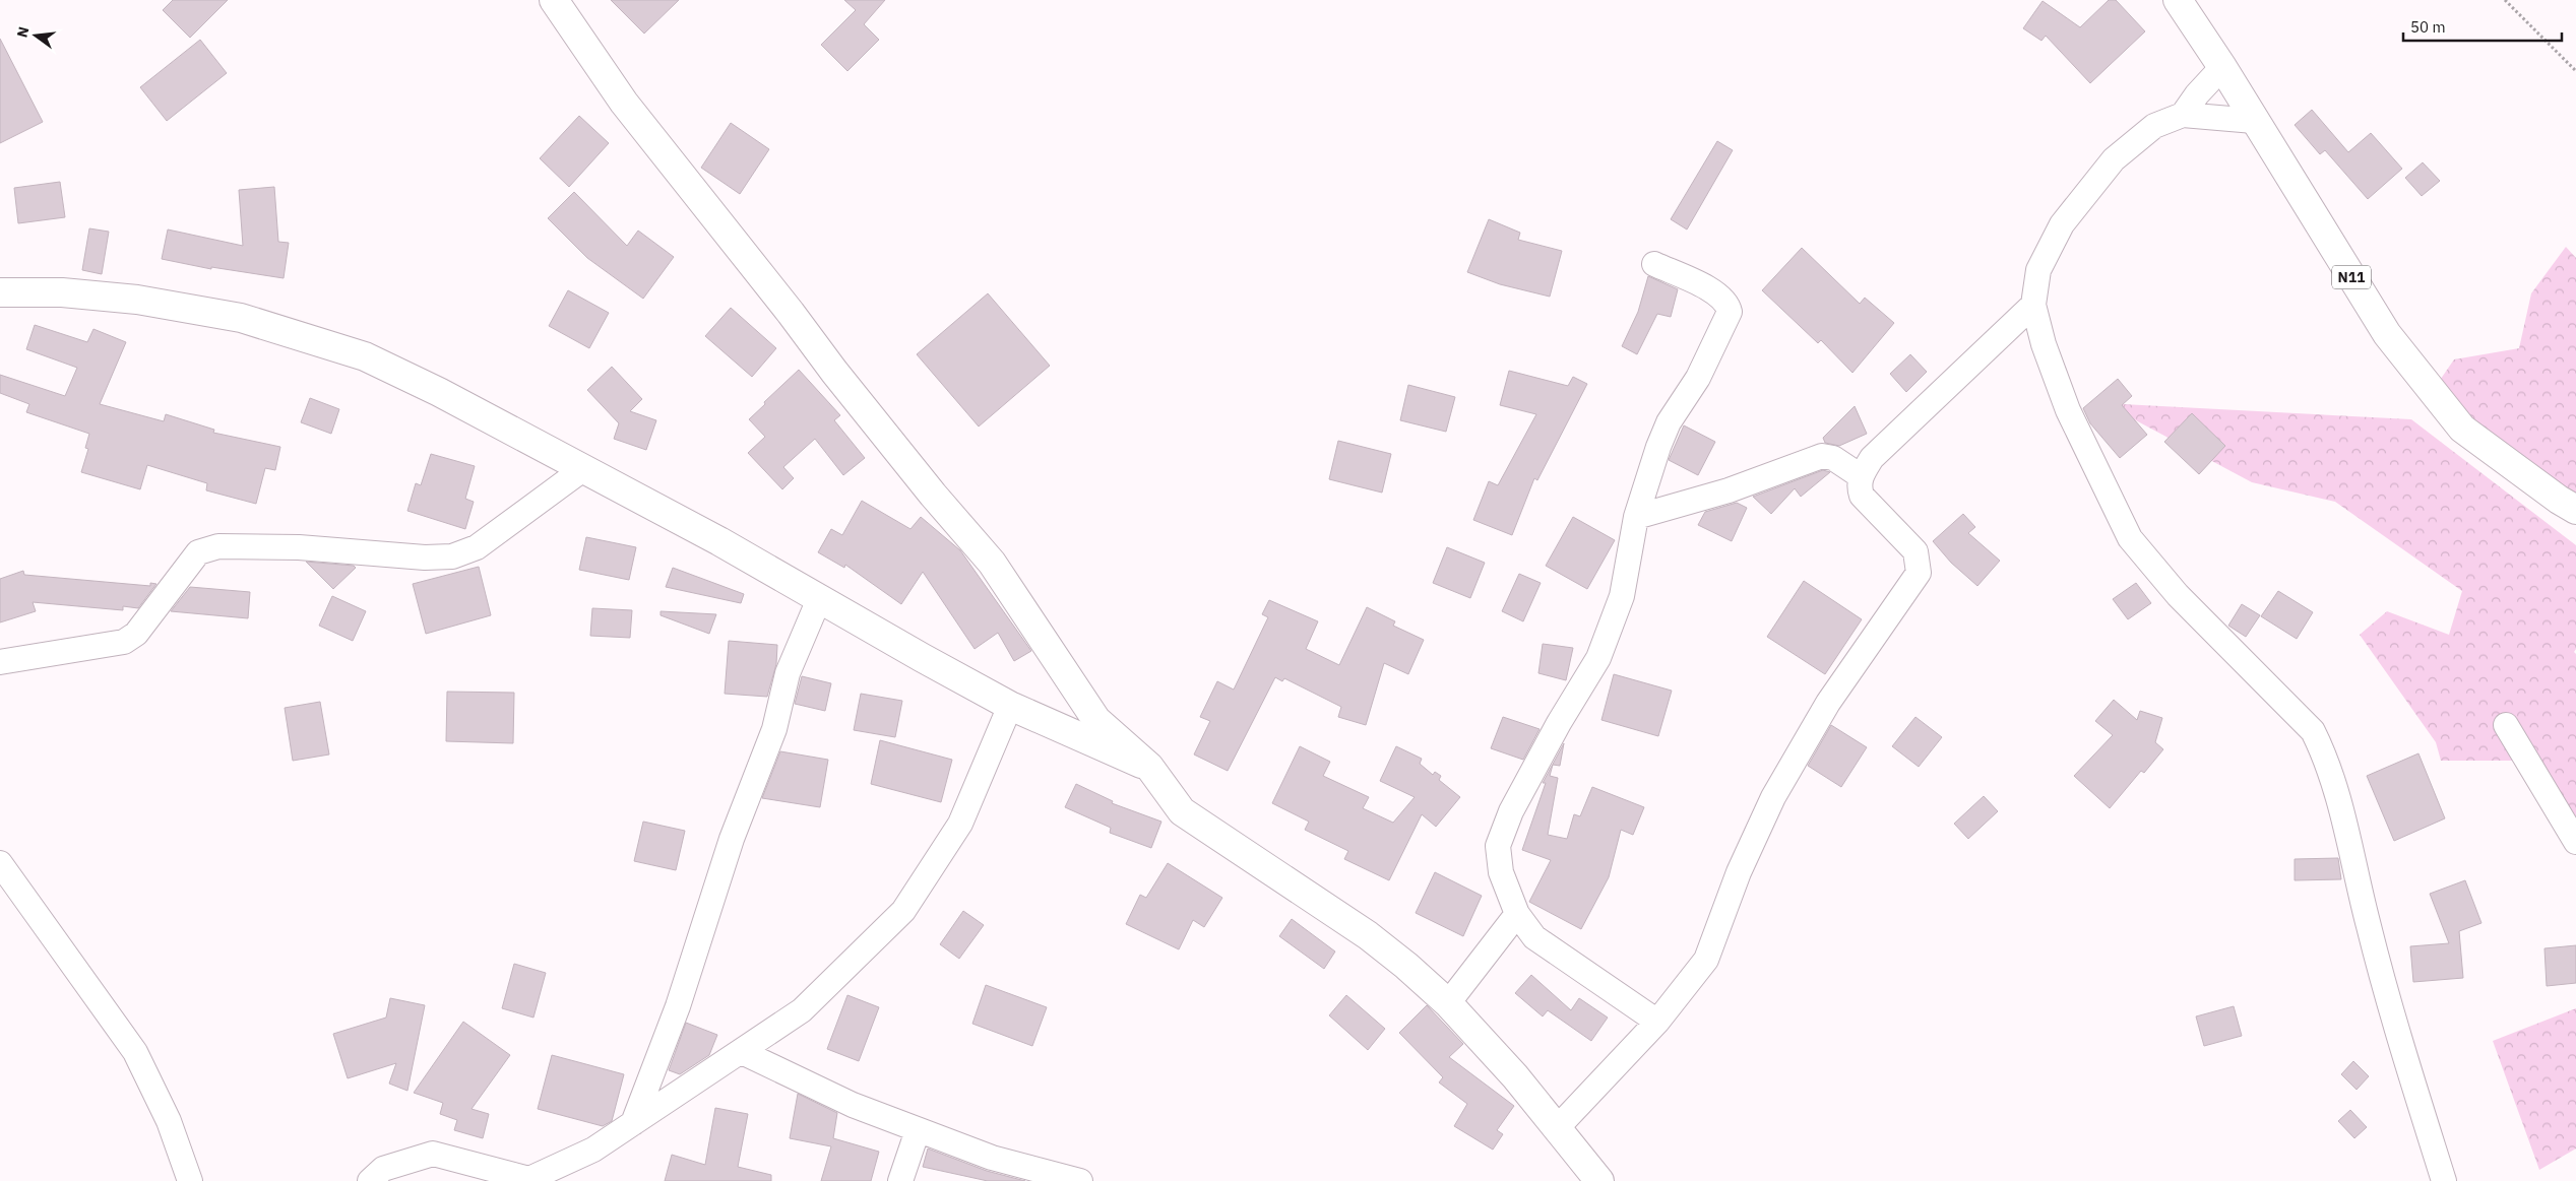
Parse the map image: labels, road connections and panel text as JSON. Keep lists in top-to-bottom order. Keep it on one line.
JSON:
{"streets":{"main road":["N11"]},"scale_bar":"50 m","north":"left"}
